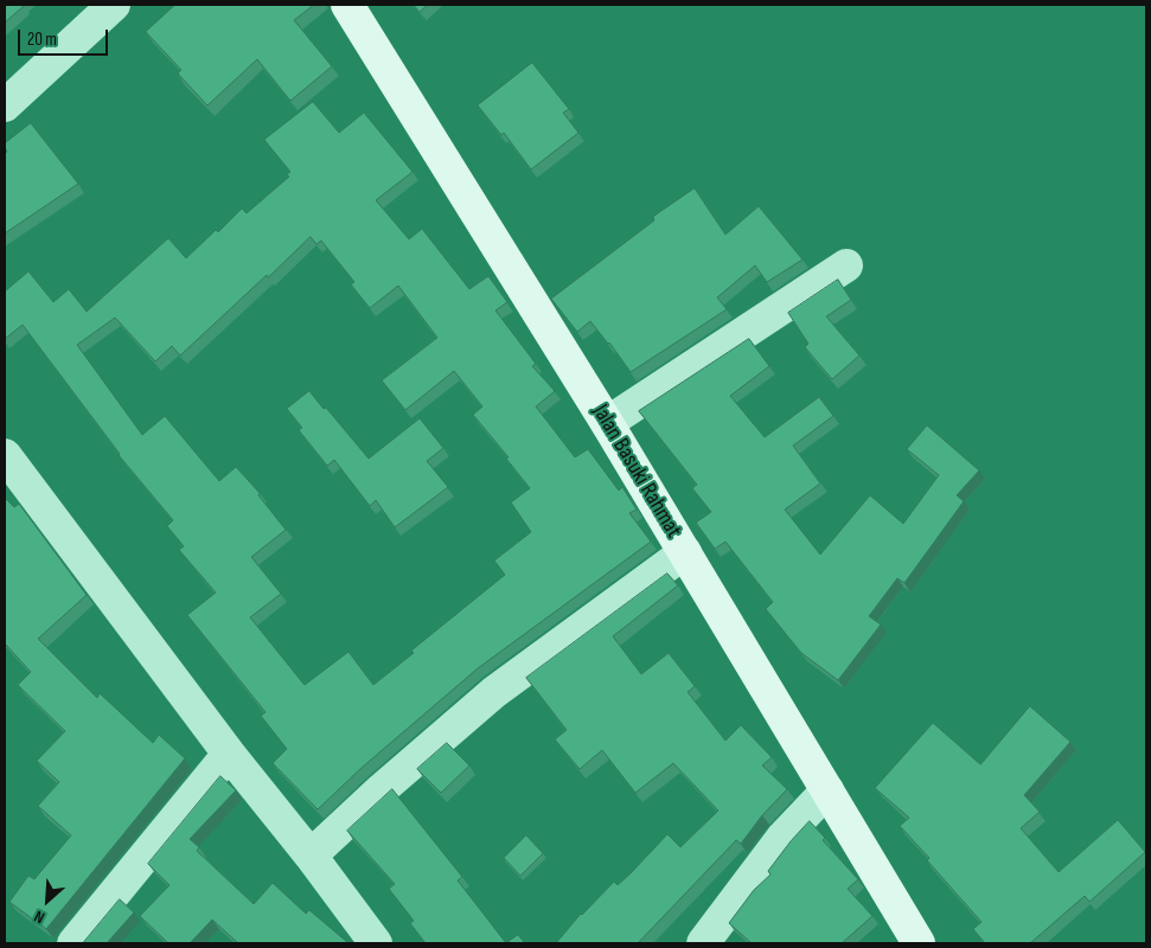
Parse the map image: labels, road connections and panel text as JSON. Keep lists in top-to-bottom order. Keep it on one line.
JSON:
{"streets":{"main road":["Jalan Basuki Rahmat"]},"scale_bar":"20 m","north":"bottom left"}
